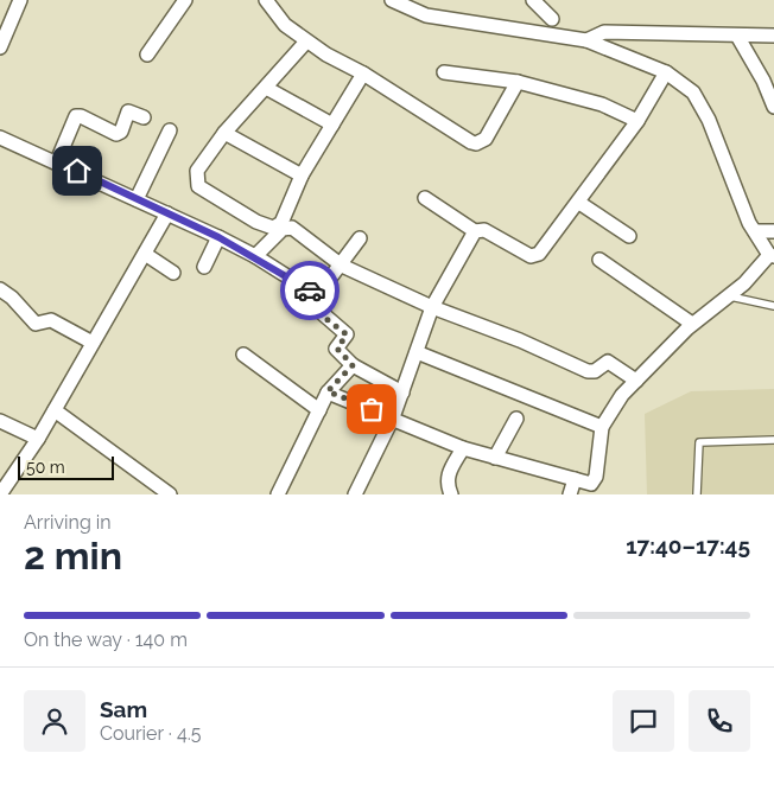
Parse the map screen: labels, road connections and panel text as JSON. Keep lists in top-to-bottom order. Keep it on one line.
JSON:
{"scale_bar":"50 m","page":{"scale":"50 m","heading":["2 min","Arriving in","17:40–17:45"],"panel":["Sam","Courier · 4.5"],"bar":"On the way · 140 m"}}
